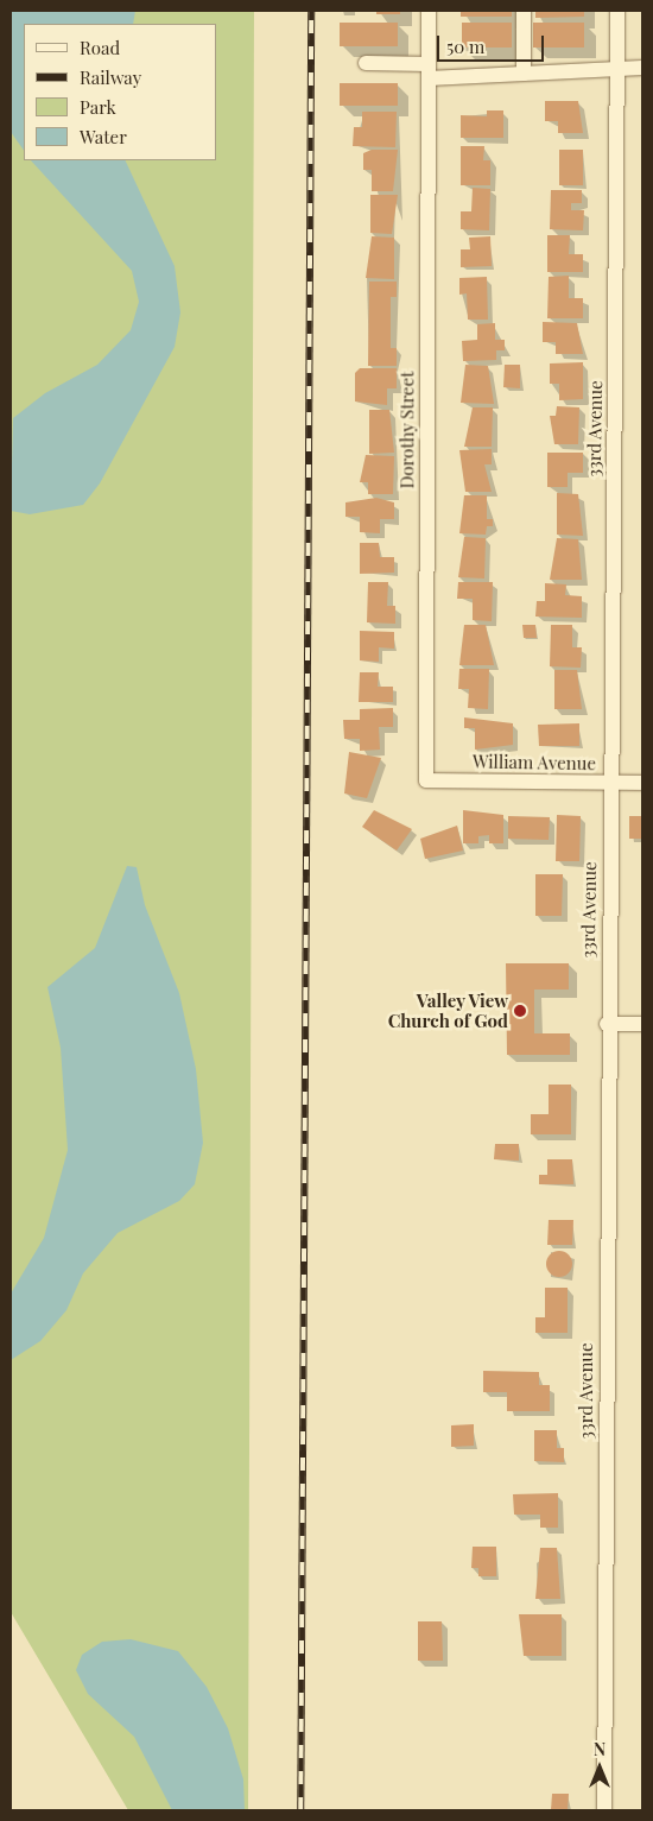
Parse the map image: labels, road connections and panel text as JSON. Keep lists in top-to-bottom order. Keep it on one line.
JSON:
{"streets":{"street":["33rd Avenue","Dorothy Street","William Avenue"]},"crossings":[["33rd Avenue","William Avenue"],["Dorothy Street","William Avenue"]],"places":["Valley View Church of God"],"legend":["Road","Railway","Park","Water"],"scale_bar":"50 m","north":"top"}
